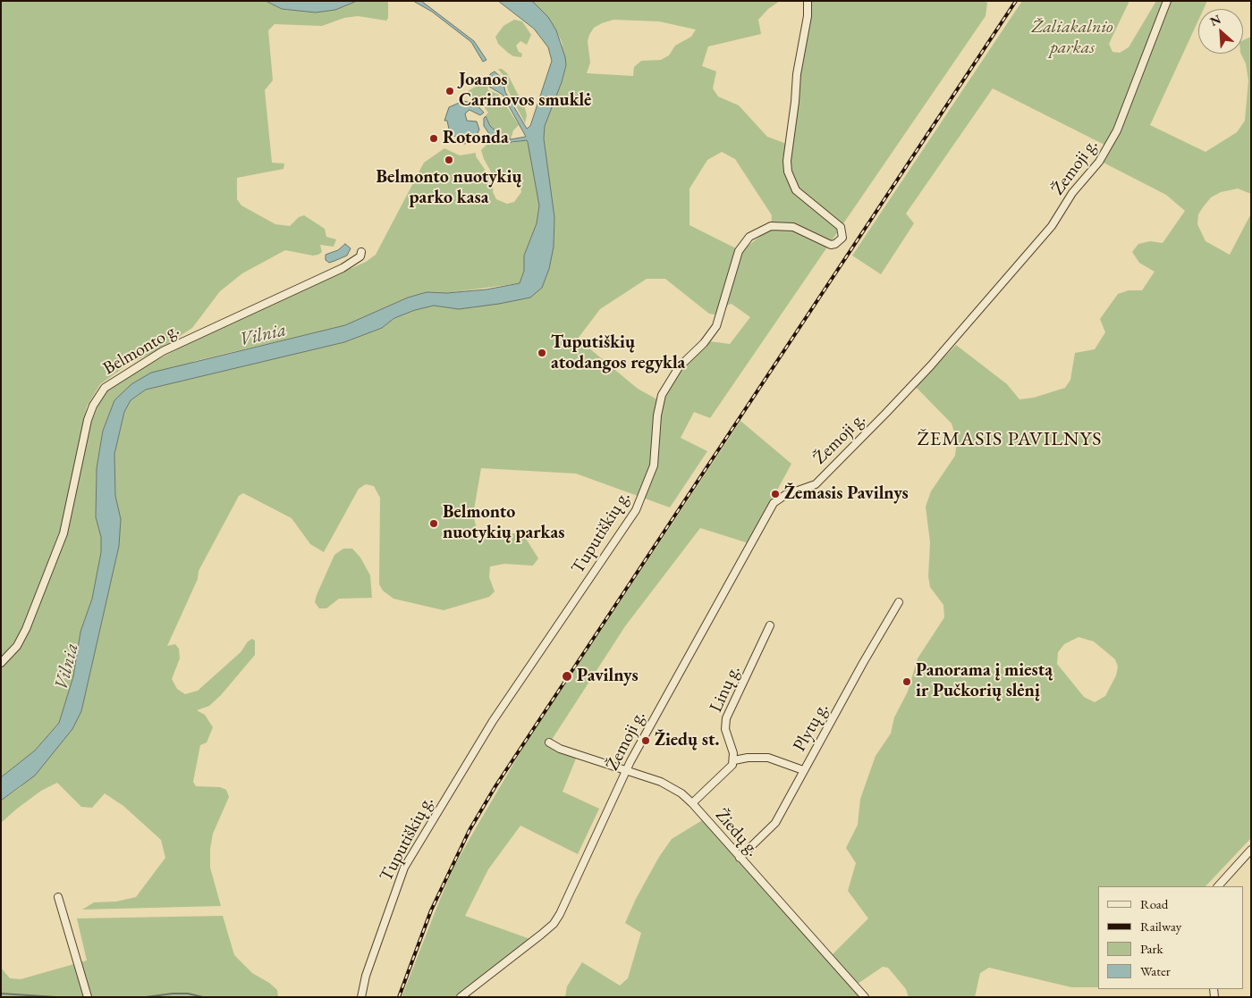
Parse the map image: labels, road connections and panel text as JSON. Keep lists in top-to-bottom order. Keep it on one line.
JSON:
{"streets":{"street":["Žemoji g.","Belmonto g.","Tuputiškių g.","Linų g.","Plytų g.","Žiedų g."]},"crossings":[["Žemoji g.","Žiedų g."],["Plytų g.","Žiedų g."]],"districts":["ŽEMASIS PAVILNYS"],"water":["Vilnia"],"parks":["Žaliakalnio parkas"],"places":["Joanos Carinovos smuklė","Rotonda","Belmonto nuotykių parko kasa","Tuputiškių atodangos regykla","Žemasis Pavilnys","Belmonto nuotykių parkas","Pavilnys","Panorama į miestą ir Pučkorių slėnį","Žiedų st."],"legend":["Road","Railway","Park","Water"],"north":"top left"}
